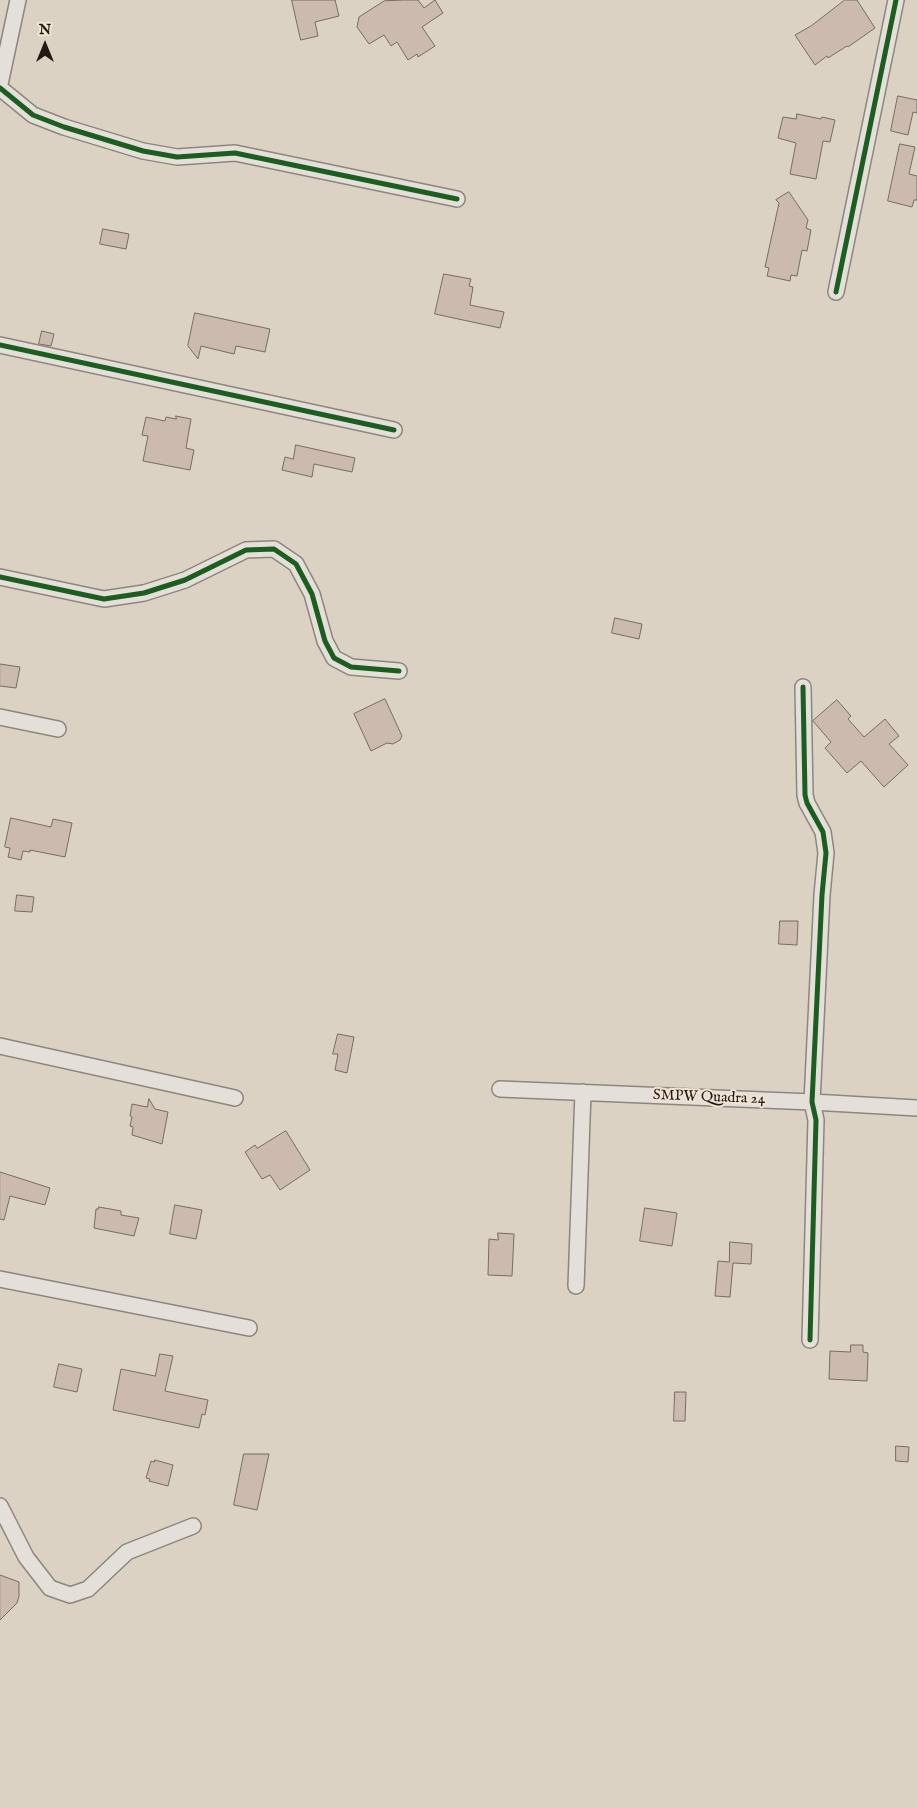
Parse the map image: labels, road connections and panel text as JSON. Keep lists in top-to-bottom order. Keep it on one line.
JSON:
{"streets":{"street":["SMPW Quadra 24"]},"north":"top"}
